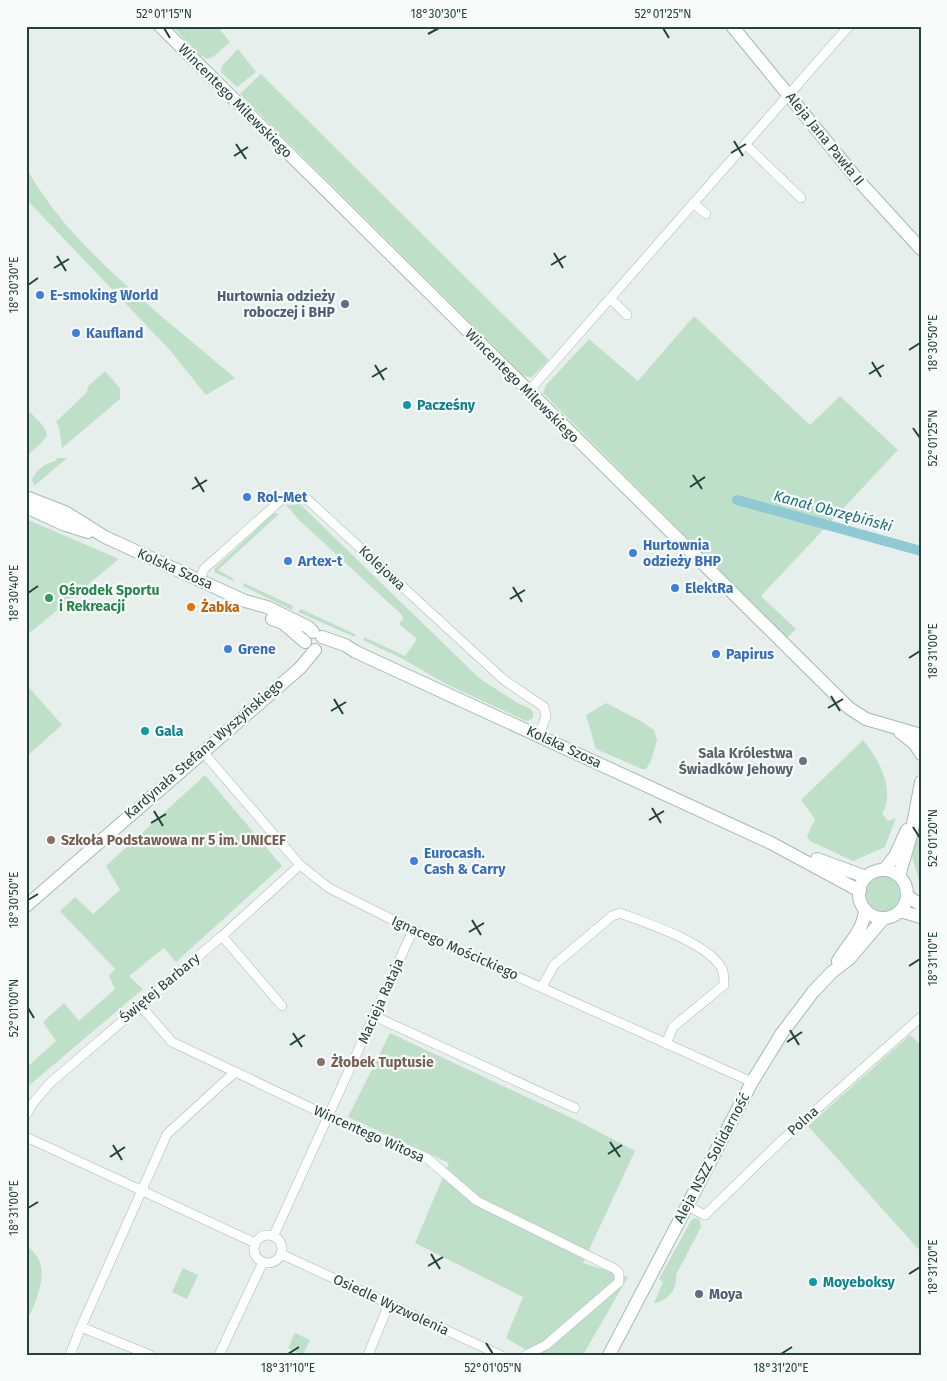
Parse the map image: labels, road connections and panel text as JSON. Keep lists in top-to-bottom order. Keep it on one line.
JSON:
{"streets":{"street":["Wincentego Milewskiego","Aleja Jana Pawła II","Kolejowa","Kolska Szosa","Kardynała Stefana Wyszyńskiego","Ignacego Mościckiego","Świętej Barbary","Macieja Rataja","Polna","Wincentego Witosa","Aleja NSZZ Solidarność","Osiedle Wyzwolenia"]},"crossings":[["Kolejowa","Kolska Szosa"],["Kolska Szosa","Kardynała Stefana Wyszyńskiego"],["Kolska Szosa","Aleja NSZZ Solidarność"],["Kardynała Stefana Wyszyńskiego","Ignacego Mościckiego"],["Ignacego Mościckiego","Świętej Barbary"],["Ignacego Mościckiego","Macieja Rataja"],["Ignacego Mościckiego","Aleja NSZZ Solidarność"],["Świętej Barbary","Wincentego Witosa"],["Macieja Rataja","Wincentego Witosa"],["Macieja Rataja","Osiedle Wyzwolenia"],["Polna","Aleja NSZZ Solidarność"]],"water":["Kanał Obrzębiński"],"places":["E-smoking World","Hurtownia odzieży roboczej i BHP","Kaufland","Pacześny","Rol-Met","Hurtownia odzieży BHP","Artex-t","ElektRa","Ośrodek Sportu i Rekreacji","Żabka","Grene","Papirus","Gala","Sala Królestwa Świadków Jehowy","Szkoła Podstawowa nr 5 im. UNICEF","Eurocash. Cash & Carry","Żłobek Tuptusie","Moyeboksy","Moya"],"coordinates":["52°01'15\"N","18°30'30\"E","52°01'25\"N","18°30'50\"E","18°30'40\"E","18°31'00\"E","52°01'20\"N","18°31'10\"E","52°01'00\"N","18°31'20\"E","52°01'05\"N"]}
